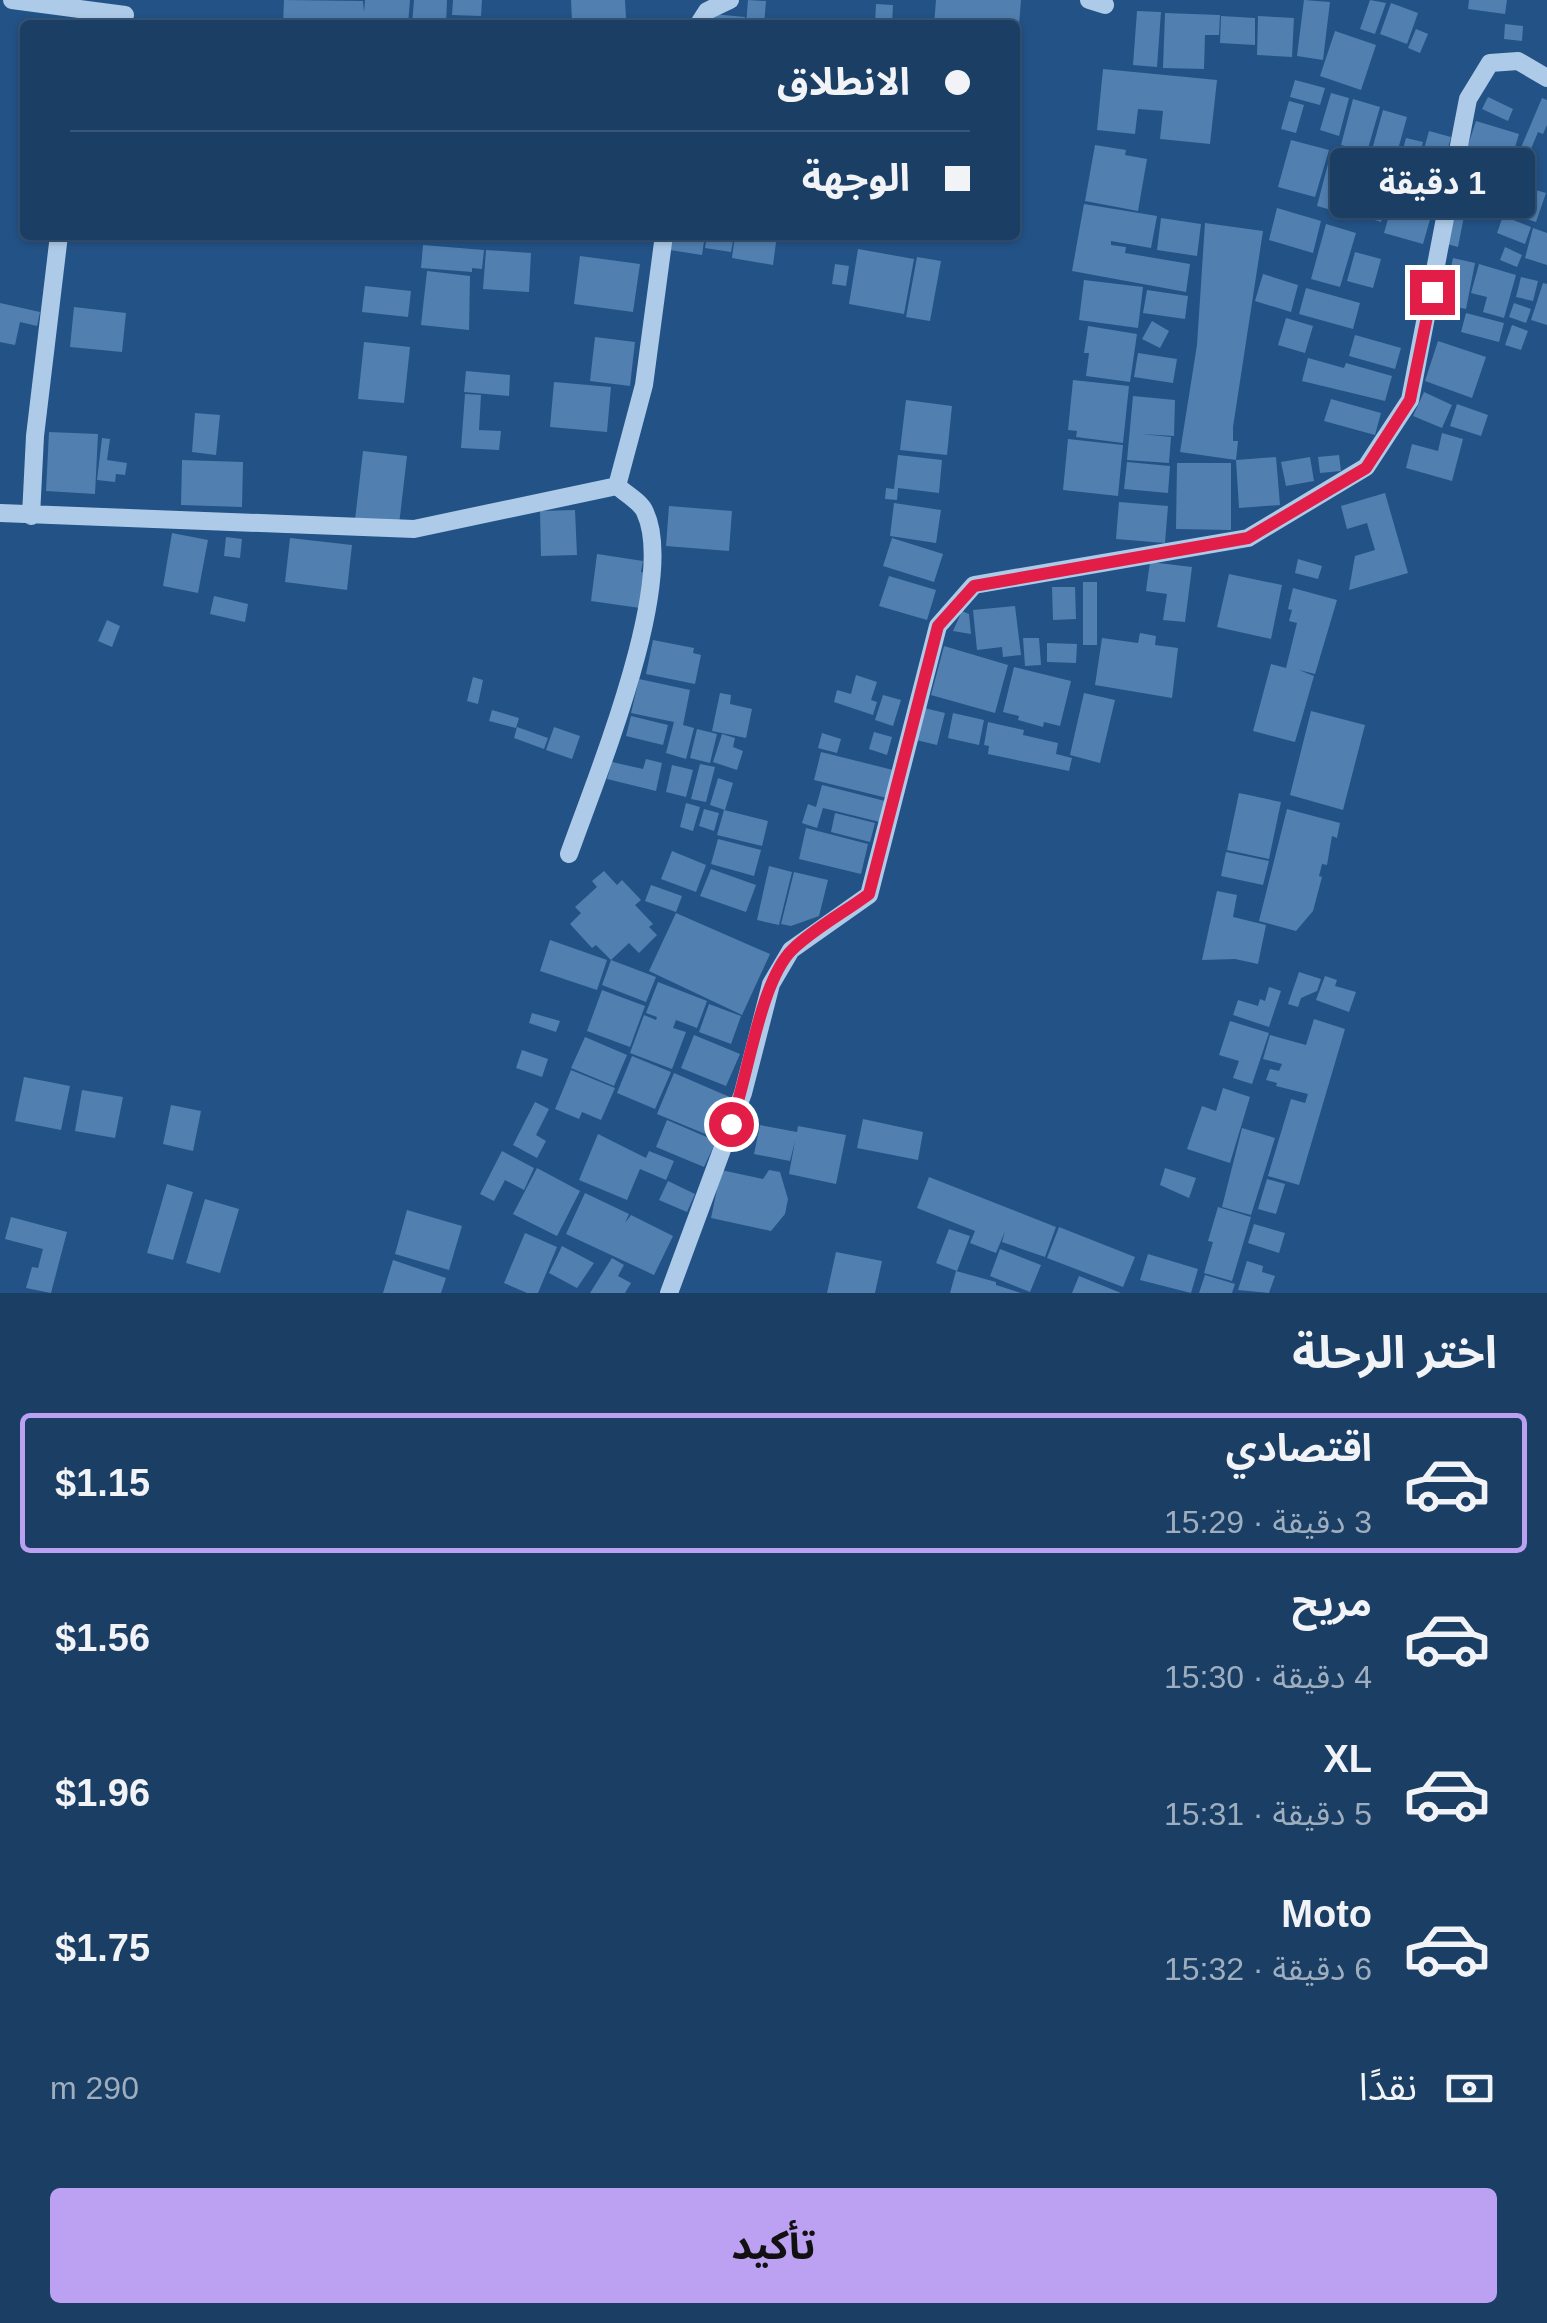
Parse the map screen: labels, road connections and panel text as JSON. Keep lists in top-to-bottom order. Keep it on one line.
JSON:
{"page":{"banner":["الانطلاق","الوجهة"],"bubble":"1 دقيقة","heading":"اختر الرحلة","list":[{"name":"اقتصادي","note":"3 دقيقة · 15:29","value":"$1.15"},{"name":"مريح","note":"4 دقيقة · 15:30","value":"$1.56"},{"name":"XL","note":"5 دقيقة · 15:31","value":"$1.96"},{"name":"Moto","note":"6 دقيقة · 15:32","value":"$1.75"}],"pay":["نقدًا","290 m"],"buttons":"تأكيد"}}
